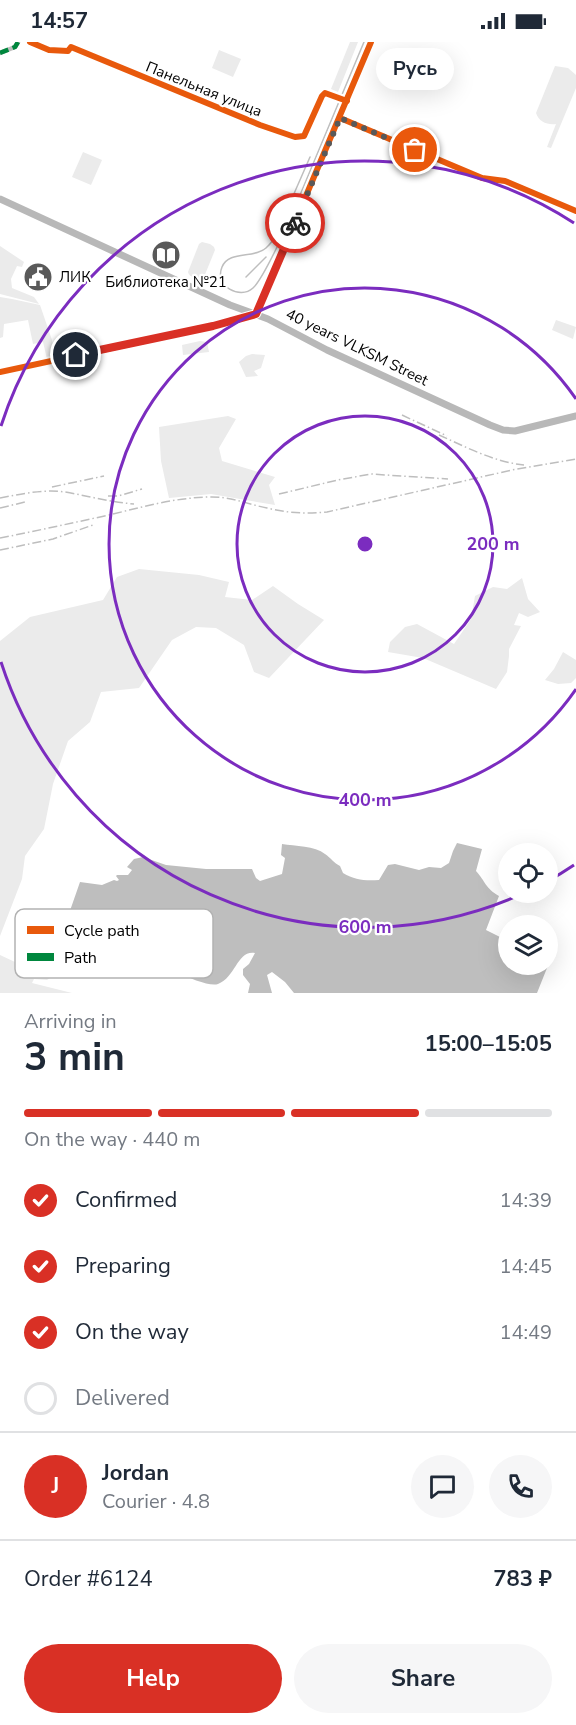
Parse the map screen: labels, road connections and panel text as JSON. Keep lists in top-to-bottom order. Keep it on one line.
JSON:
{"streets":{"main road":["40 years VLKSM Street"],"street":["Панельная улица"]},"places":{"other":["Русь"],"library":["Библиотека №21"],"public building":["ЛИК"]},"legend":["Cycle path","Path"],"page":{"status":"14:57","bubble":"Русь","heading":["3 min","Arriving in","15:00–15:05"],"panel":["Jordan","Courier · 4.8","Order #6124","783 ₽"],"bar":"On the way · 440 m","list":[["Confirmed","14:39"],["Preparing","14:45"],["On the way","14:49"],"Delivered"],"round":"J","buttons":["Help","Share"]},"rings":["200 m","400 m","600 m"]}
